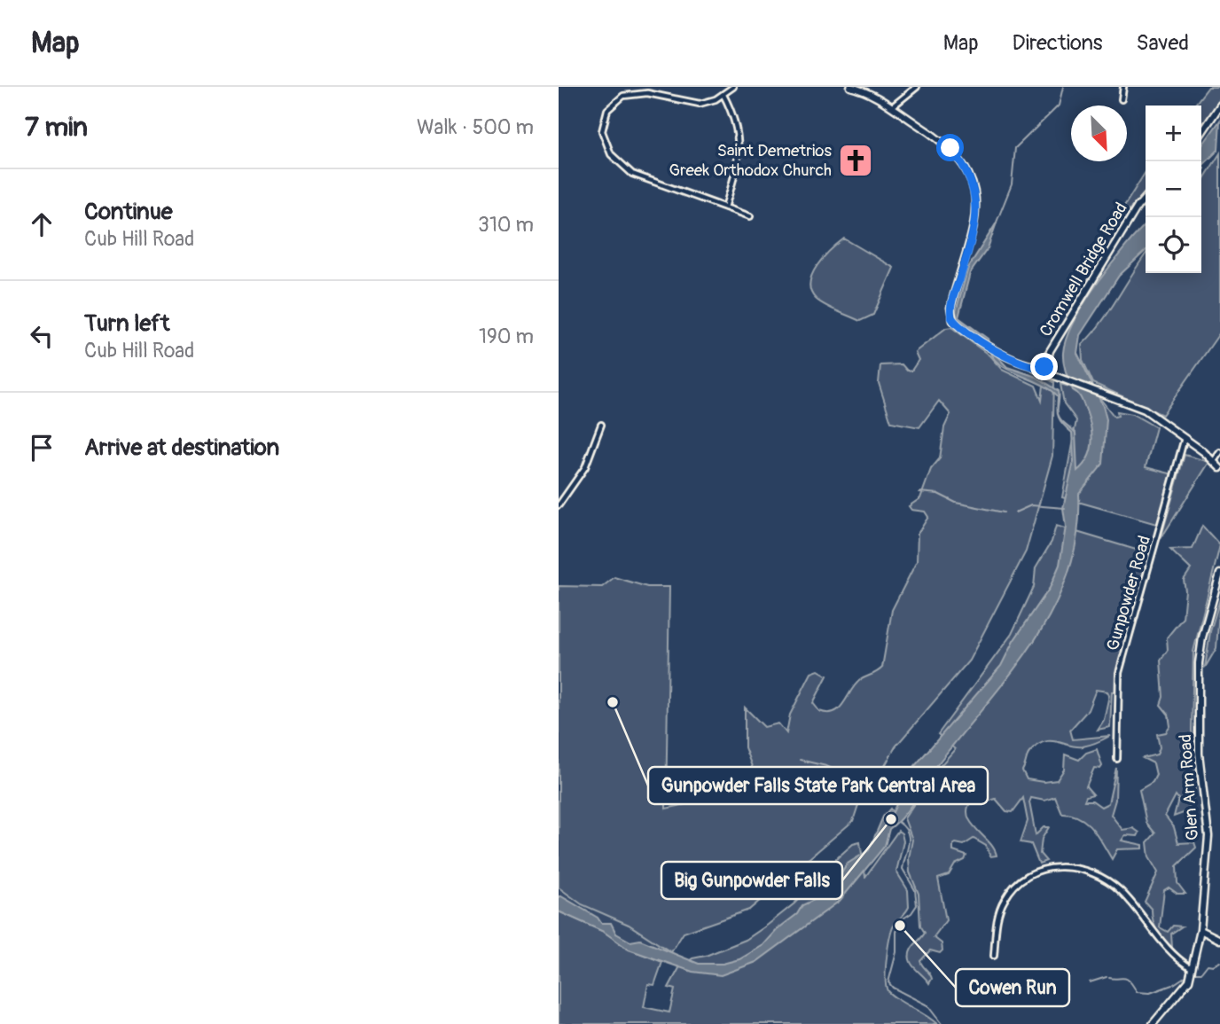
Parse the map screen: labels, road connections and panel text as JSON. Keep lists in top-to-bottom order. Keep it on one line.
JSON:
{"streets":{"main road":["Cromwell Bridge Road","Glen Arm Road"],"street":["Gunpowder Road"]},"places":{"church":["Saint Demetrios Greek Orthodox Church"],"other":["Gunpowder Falls State Park Central Area","Big Gunpowder Falls","Cowen Run"]},"north":"bottom right","page":{"header":"Map","nav":["Map","Directions","Saved"],"heading":["7 min","Walk · 500 m"],"map_buttons":["+","−"],"list":[["Continue","Cub Hill Road","310 m"],["Turn left","Cub Hill Road","190 m"],"Arrive at destination"]}}
